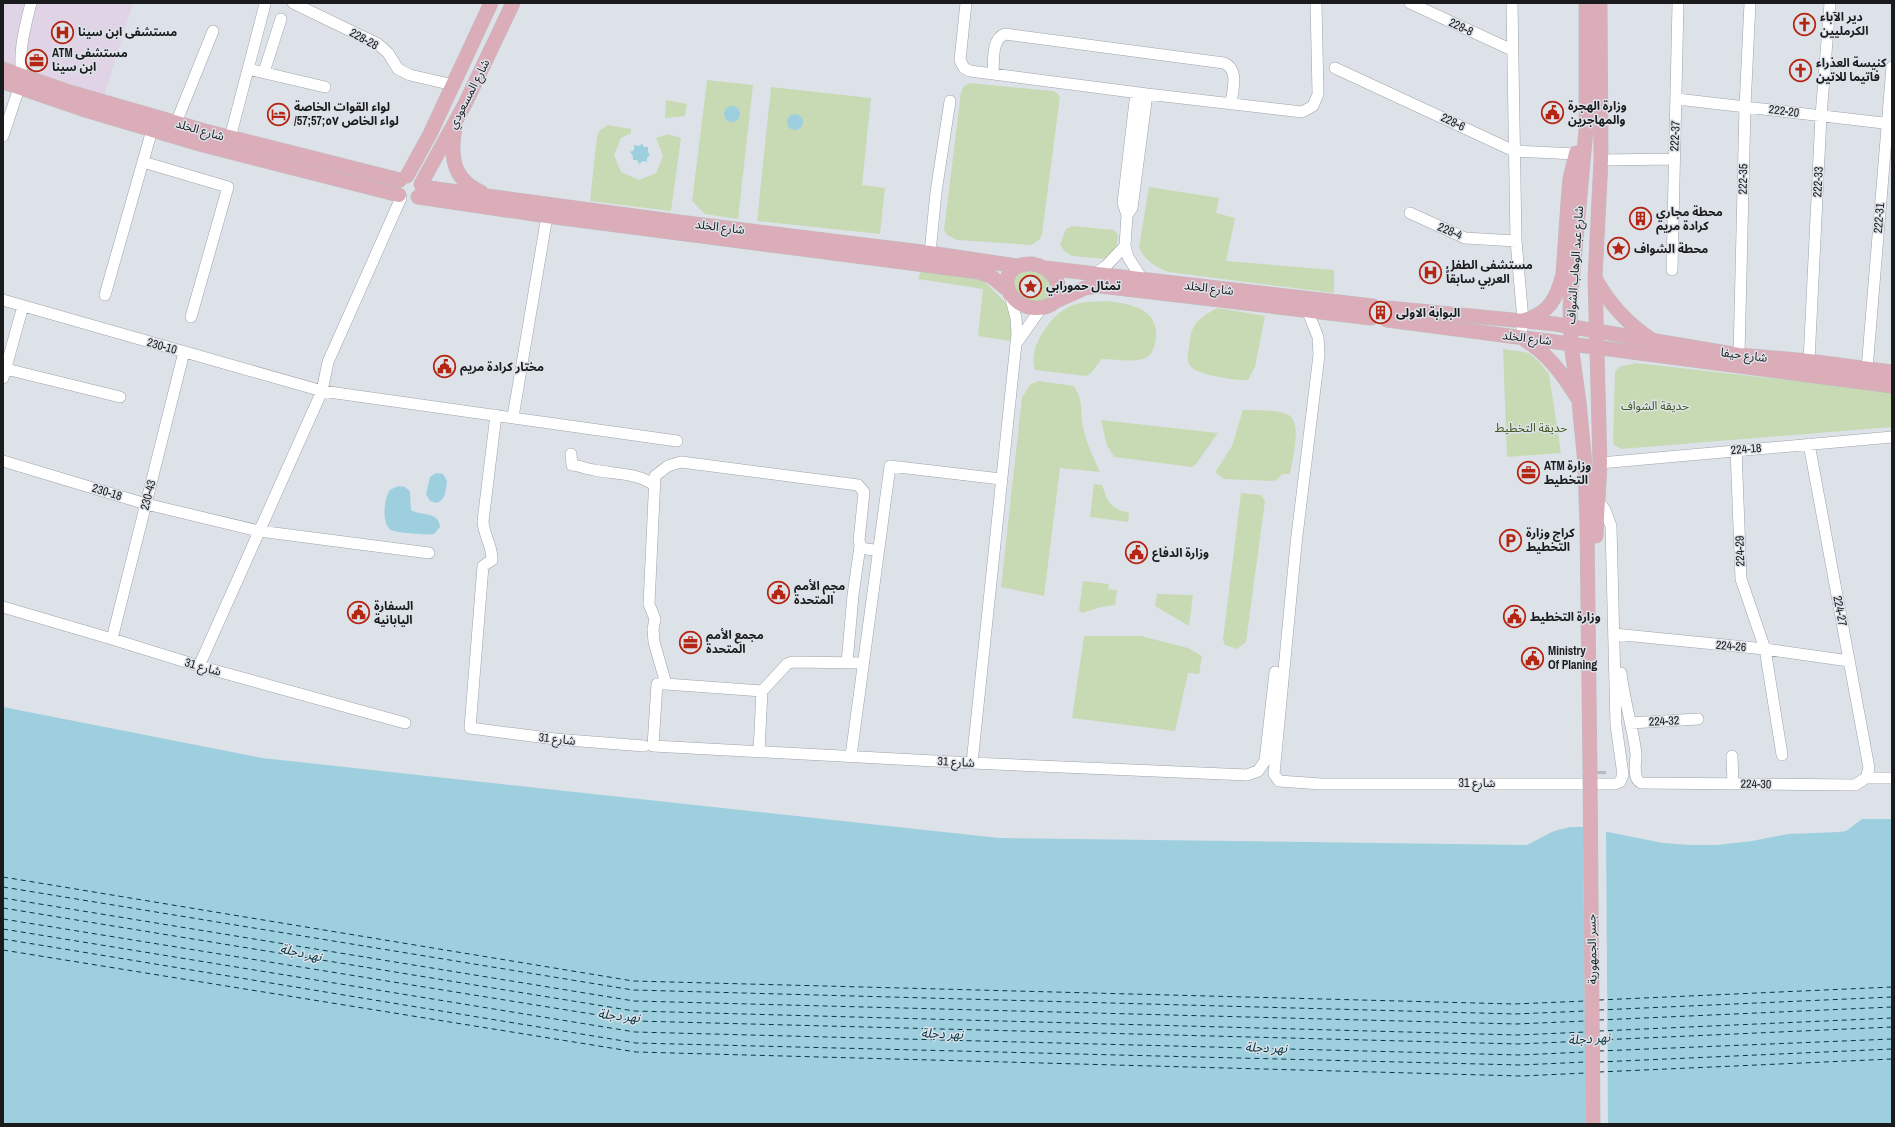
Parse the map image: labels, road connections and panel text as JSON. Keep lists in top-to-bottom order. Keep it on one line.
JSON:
{"streets":{"main road":["شارع المسعودي","شارع الخلد","شارع عبد الوهاب الشواف","شارع حيفا","جسر الجمهورية"],"street":["228-8","228-28","222-20","228-6","222-37","222-35","222-33","222-31","228-4","230-10","224-18","230-18","230-43","224-29","224-27","224-26","شارع 31","224-32","224-30"]},"crossings":[["228-28","شارع المسعودي"],["شارع المسعودي","شارع الخلد"],["222-20","222-37"],["222-20","222-35"],["222-20","222-33"],["222-20","222-31"],["شارع الخلد","شارع عبد الوهاب الشواف"],["شارع الخلد","شارع حيفا"],["شارع الخلد","شارع 31"],["222-35","شارع حيفا"],["222-33","شارع حيفا"],["222-31","شارع حيفا"],["شارع عبد الوهاب الشواف","شارع حيفا"],["شارع عبد الوهاب الشواف","224-18"],["شارع عبد الوهاب الشواف","جسر الجمهورية"],["230-10","230-43"],["230-10","شارع 31"],["224-18","224-29"],["224-18","224-27"],["230-18","230-43"],["230-43","شارع 31"],["224-29","224-26"],["224-27","224-26"],["224-27","224-30"],["224-26","شارع 31"],["224-32","224-30"]],"water":["نهر دجلة"],"parks":["حديقة الشواف","حديقة التخطيط"],"places":{"church":["دير الآباء الكرمليين","كنيسة العذراء فاتيما للاتين"],"hospital":["مستشفى ابن سينا","مستشفى الطفل العربي سابقاً"],"office":["ATM مستشفى ابن سينا","ATM وزارة التخطيط","مجمع الأمم المتحدة"],"public building":["وزارة الهجرة والمهاجرين","مختار كرادة مريم","وزارة الدفاع","مجم الأمم المتحدة","السفارة اليابانية","وزارة التخطيط","Ministry Of Planing"],"hotel":["لواء القوات الخاصة /57;لواء الخاص ٥٧;57"],"building":["محطة مجاري كرادة مريم","البوابة الاولى"],"place":["محطة الشواف","تمثال حمورابي"],"parking":["كراج وزارة التخطيط"]}}
